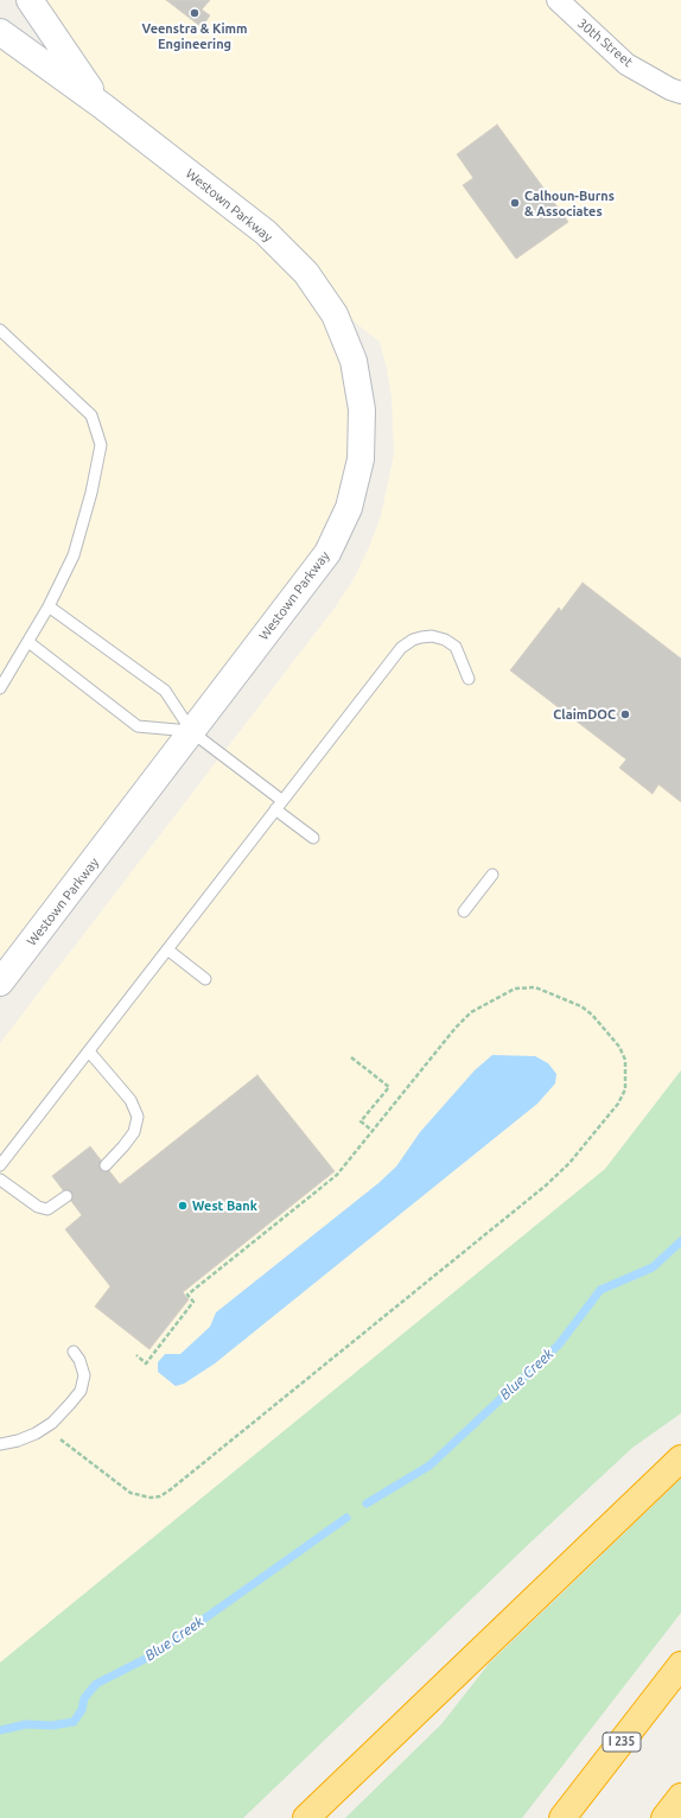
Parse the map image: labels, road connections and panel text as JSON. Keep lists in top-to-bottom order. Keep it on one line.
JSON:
{"streets":{"highway":["I 235"],"street":["30th Street","Westown Parkway"]},"water":["Blue Creek"],"places":["Veenstra & Kimm Engineering","Calhoun-Burns & Associates","ClaimDOC","West Bank"]}
